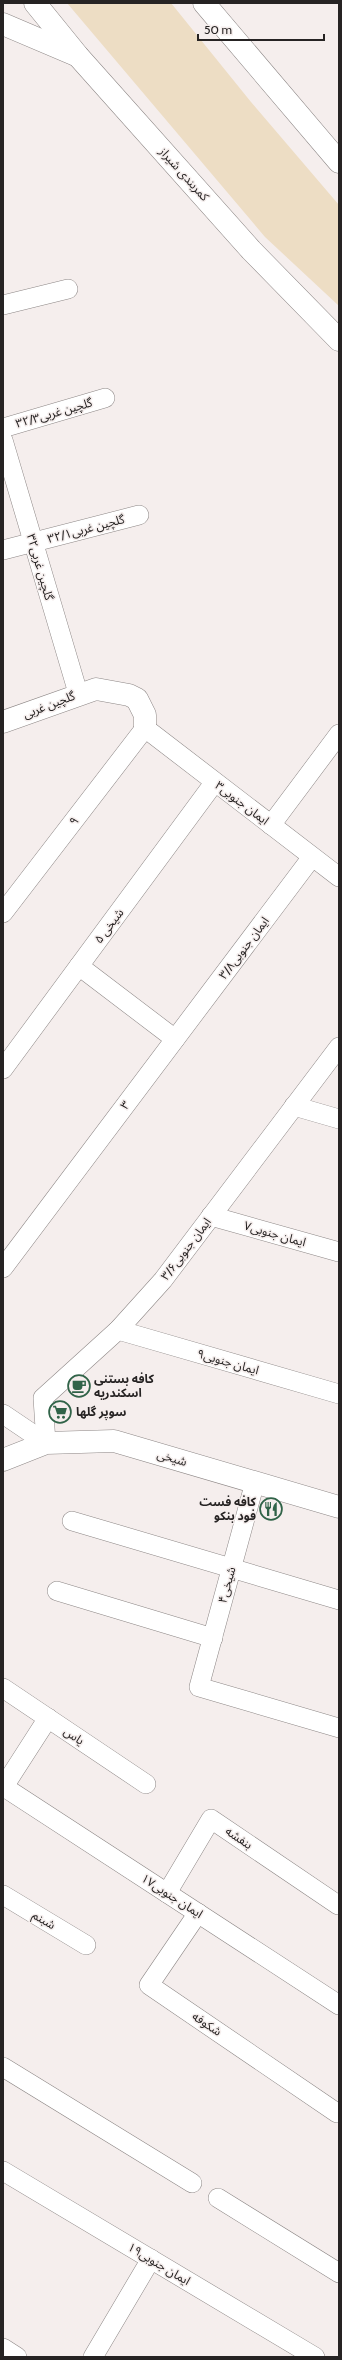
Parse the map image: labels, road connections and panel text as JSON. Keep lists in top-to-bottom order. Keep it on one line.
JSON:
{"streets":{"main road":["کمربندی شیراز","گلچین غربی","شیخی"],"street":["گلچین غربی۳۲/۳","گلچین غربی۳۲/۱","گلچین غربی۳۲","ایمان جنوبی۳","۹","شیخی ۵","ایمان جنوبی۳/۸","۳","ایمان جنوبی۷","ایمان جنوبی۳/۶","ایمان جنوبی۹","شیخی۴","یاس","بنفشه","ایمان جنوبی۱۷","شبنم","شکوفه","ایمان جنوبی۱۹"]},"crossings":[["گلچین غربی۳۲/۱","گلچین غربی۳۲"],["گلچین غربی۳۲","گلچین غربی"],["ایمان جنوبی۳","۹"],["ایمان جنوبی۳","شیخی ۵"],["ایمان جنوبی۳","ایمان جنوبی۳/۸"],["ایمان جنوبی۳/۸","۳"],["ایمان جنوبی۷","ایمان جنوبی۳/۶"],["ایمان جنوبی۳/۶","ایمان جنوبی۹"],["ایمان جنوبی۳/۶","شیخی"],["شیخی","شیخی۴"],["بنفشه","ایمان جنوبی۱۷"],["ایمان جنوبی۱۷","شکوفه"]],"places":{"cafe":["کافه بستنی اسکندریه"],"supermarket":["سوپر گلها"],"restaurant":["کافه فست فود بنکو"]},"scale_bar":"50 m"}
